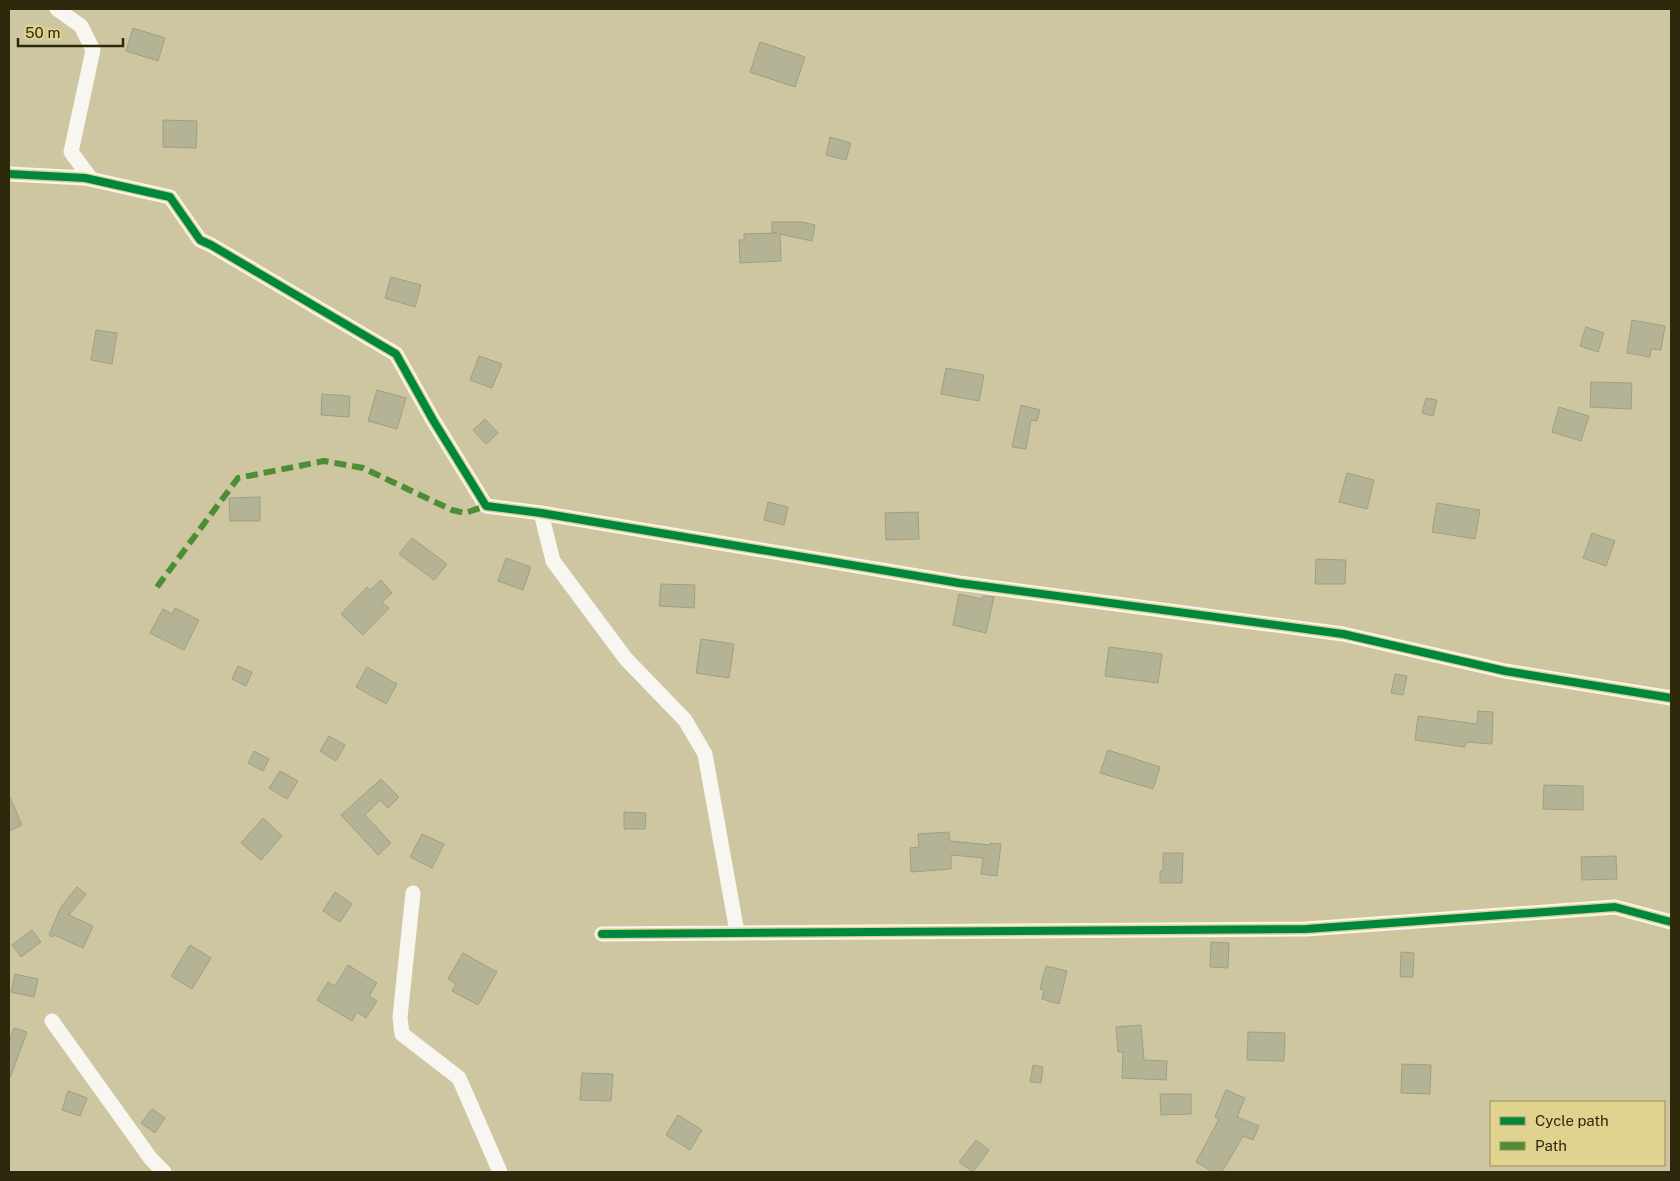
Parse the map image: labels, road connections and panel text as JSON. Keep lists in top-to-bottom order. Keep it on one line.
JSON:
{"legend":["Cycle path","Path"],"scale_bar":"50 m"}
